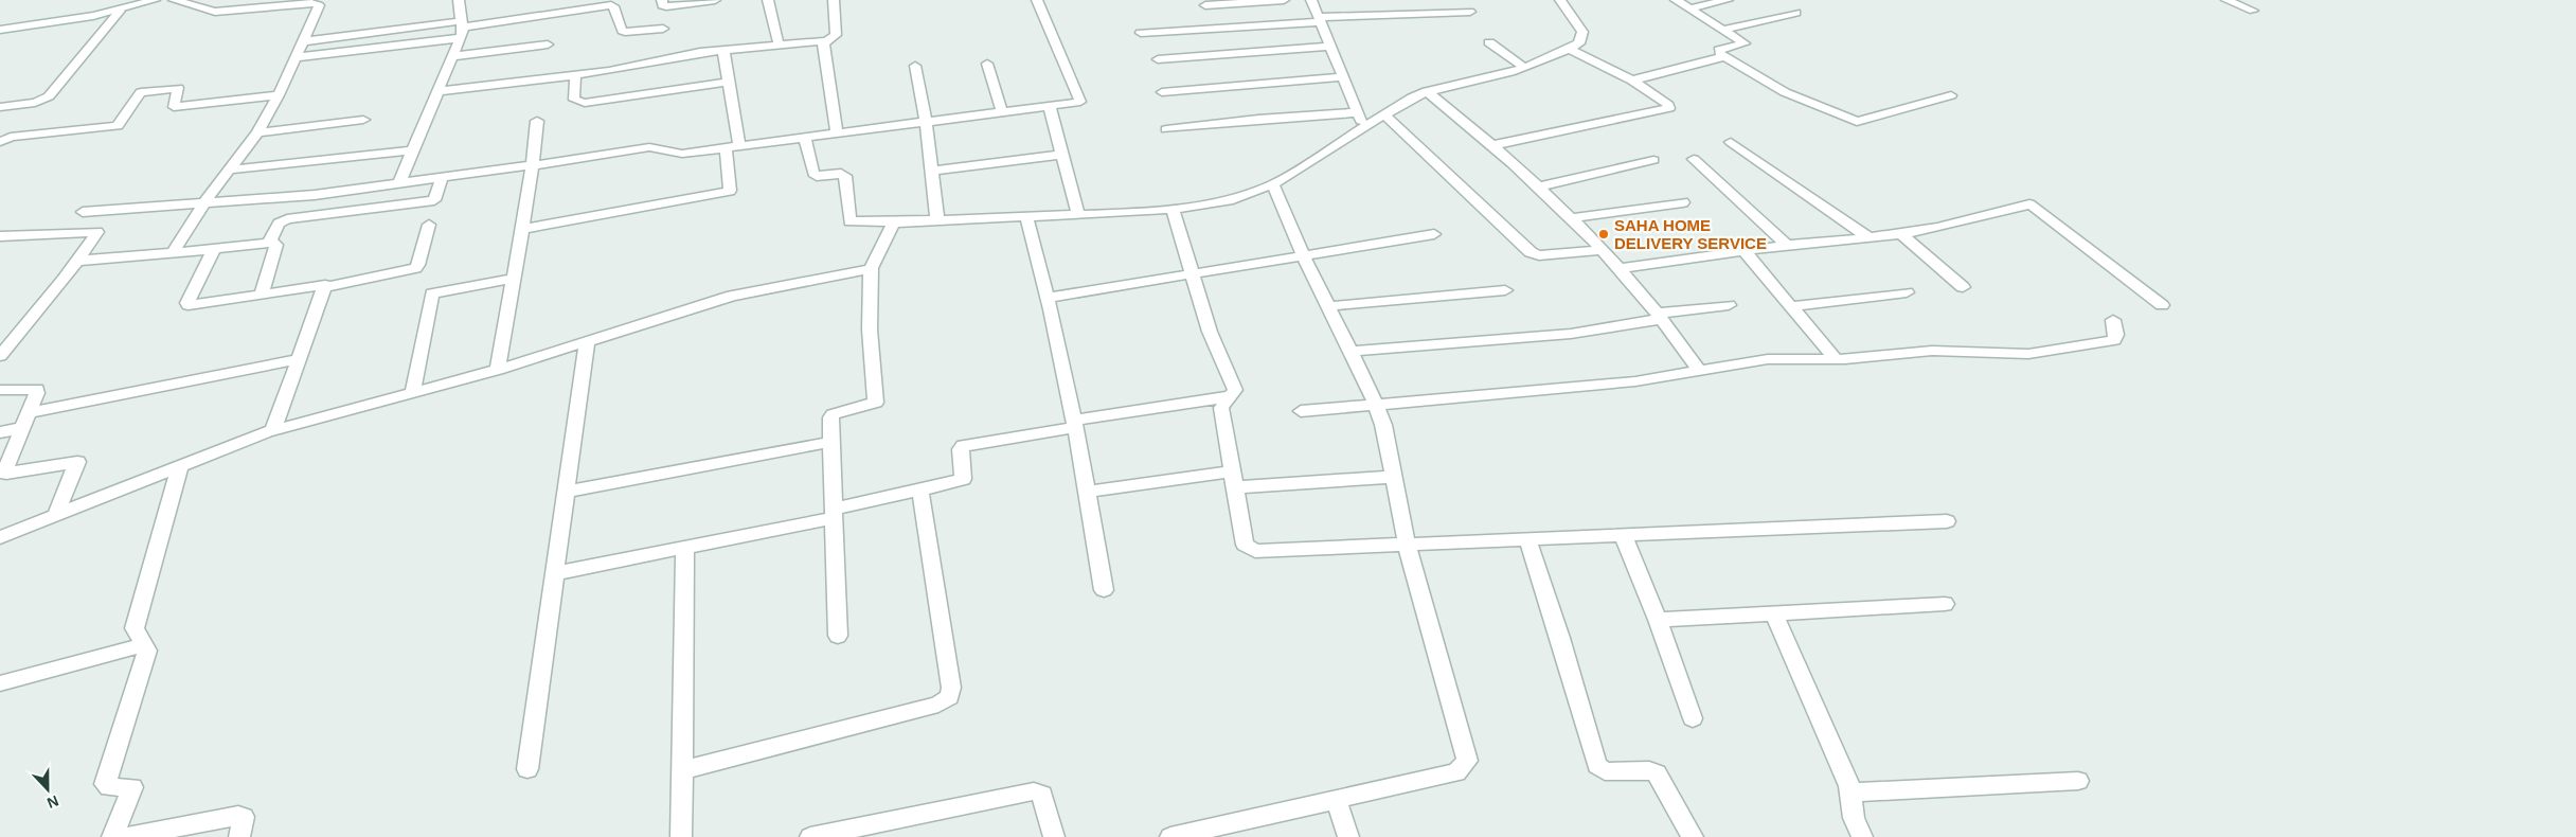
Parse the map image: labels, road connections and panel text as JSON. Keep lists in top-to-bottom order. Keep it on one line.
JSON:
{"places":["SAHA HOME DELIVERY SERVICE"],"north":"bottom"}
